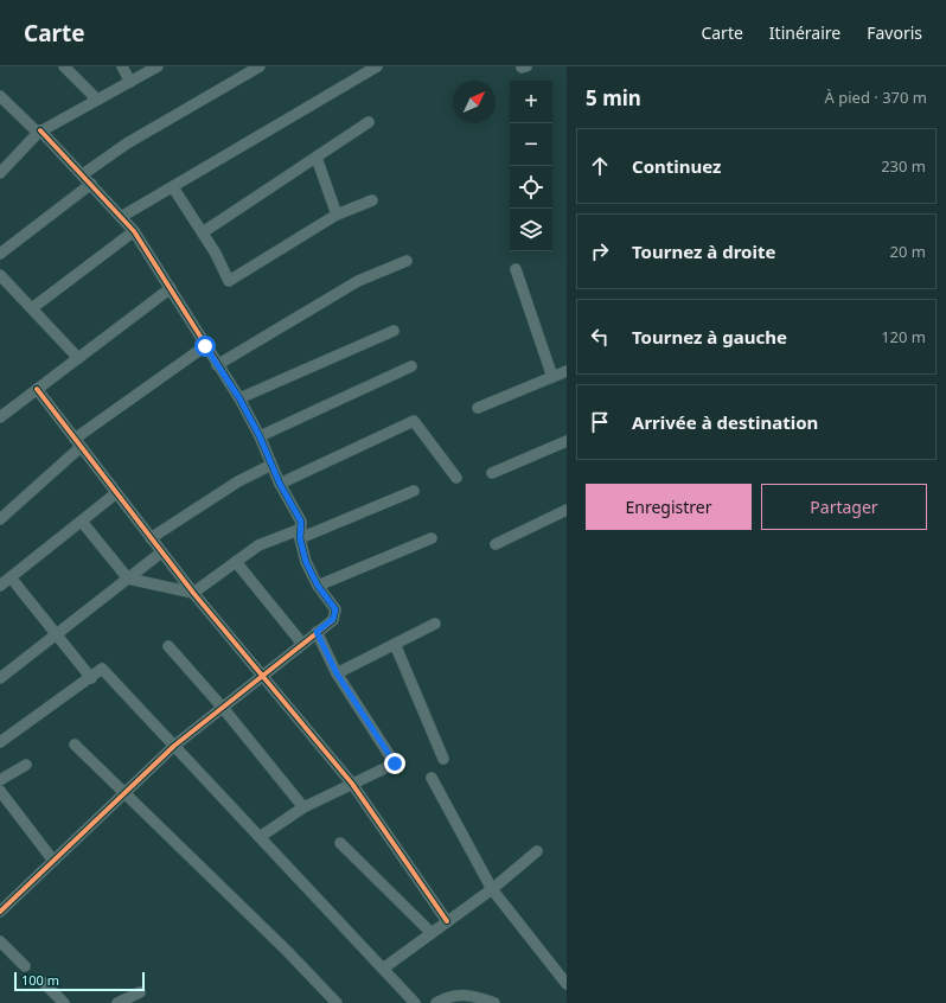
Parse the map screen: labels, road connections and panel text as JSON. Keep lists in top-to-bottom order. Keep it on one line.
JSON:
{"scale_bar":"100 m","north":"top right","page":{"header":"Carte","nav":["Carte","Itinéraire","Favoris"],"heading":["5 min","À pied · 370 m"],"map_buttons":["+","−"],"list":[["Continuez","230 m"],["Tournez à droite","20 m"],["Tournez à gauche","120 m"],"Arrivée à destination"],"buttons":["Enregistrer","Partager"],"scale":"100 m"}}
